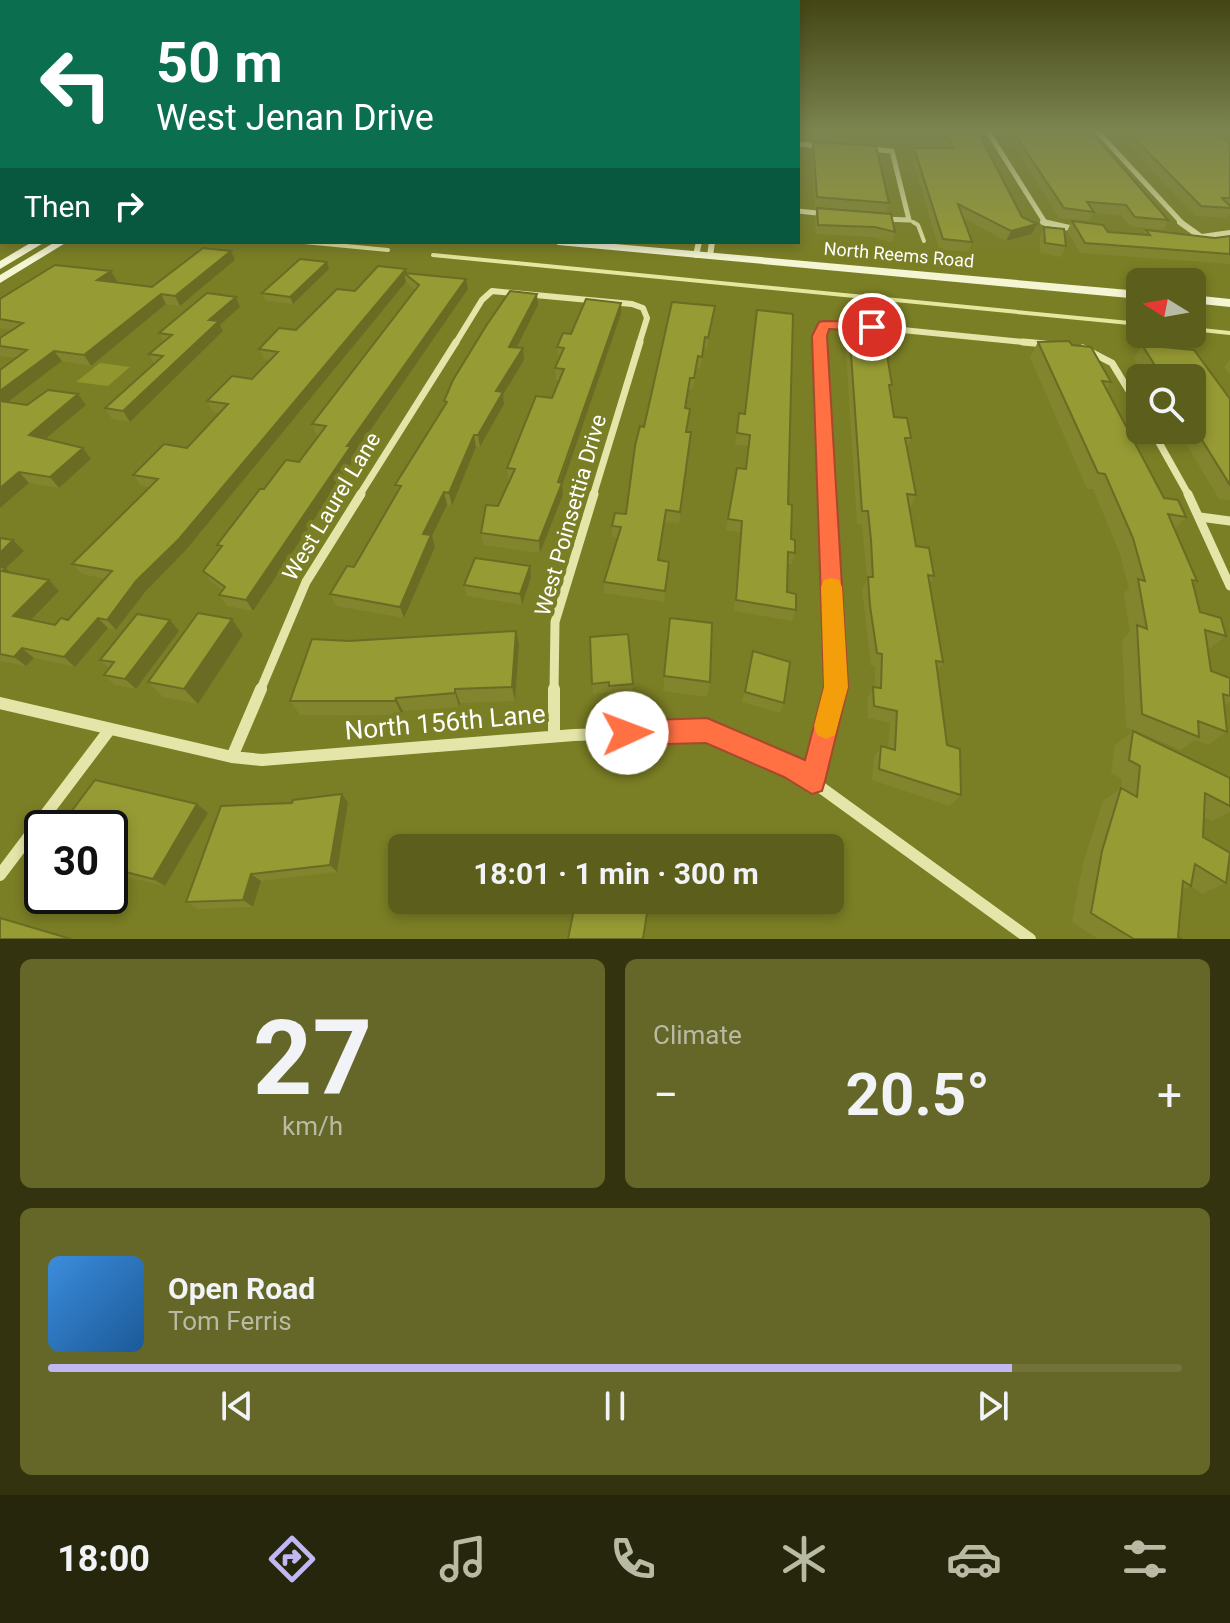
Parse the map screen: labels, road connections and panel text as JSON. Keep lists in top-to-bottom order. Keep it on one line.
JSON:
{"streets":{"main road":["North Reems Road"],"street":["West Laurel Lane","West Poinsettia Drive","North 156th Lane"]},"crossings":[["West Laurel Lane","West Poinsettia Drive"],["West Laurel Lane","North 156th Lane"],["West Poinsettia Drive","North 156th Lane"]],"north":"left","page":{"turn":["50 m","West Jenan Drive"],"then":"Then","limit":"30","trip":"18:01 · 1 min · 300 m","tile":[["27","km/h"],"Climate"],"heat":["−","20.5°","+"],"song":["Open Road","Tom Ferris"],"tabs":"18:00"}}
